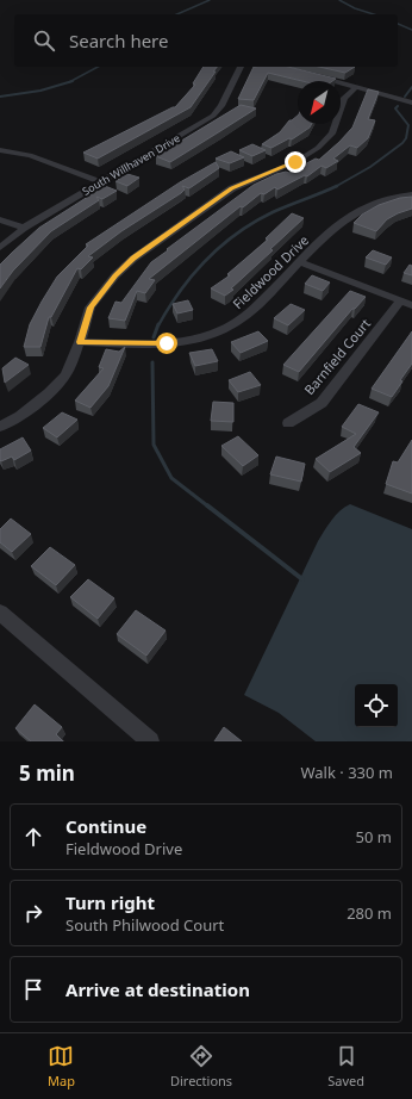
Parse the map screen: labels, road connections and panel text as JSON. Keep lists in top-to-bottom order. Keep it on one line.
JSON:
{"streets":{"street":["South Willhaven Drive","Fieldwood Drive","Barnfield Court"]},"north":"bottom left","page":{"search":"Search here","heading":["5 min","Walk · 330 m"],"list":[["Continue","Fieldwood Drive","50 m"],["Turn right","South Philwood Court","280 m"],"Arrive at destination"],"nav":["Map","Directions","Saved"]}}
